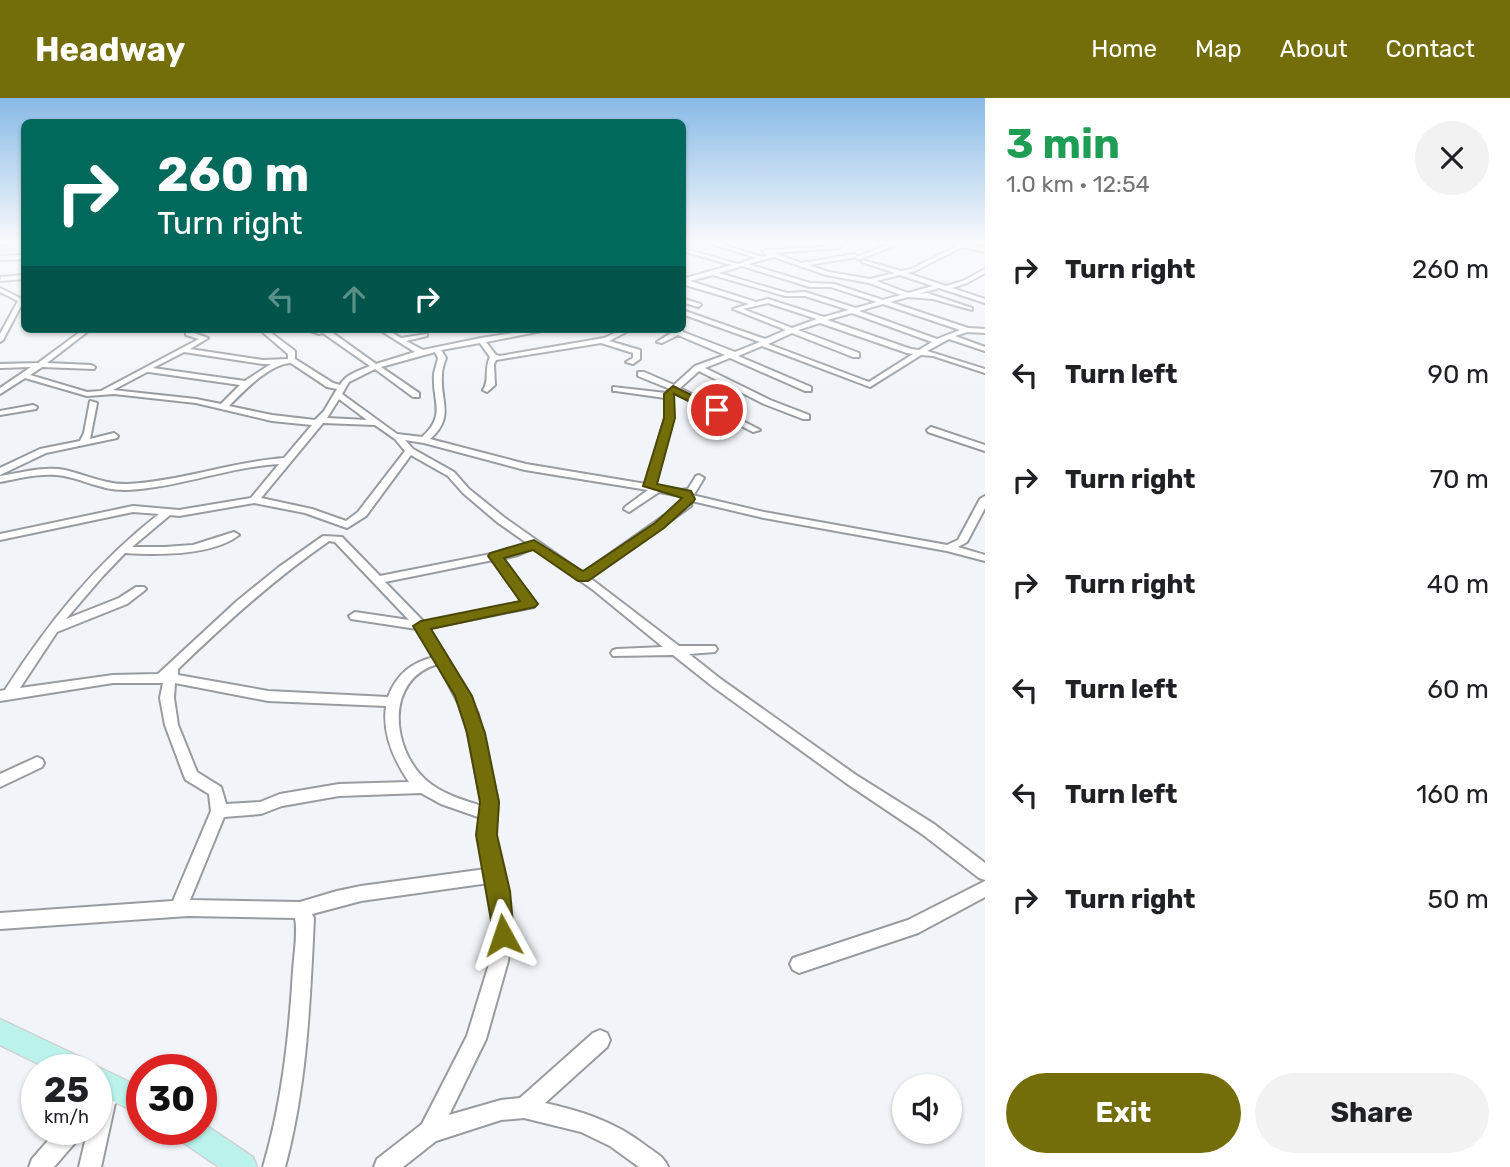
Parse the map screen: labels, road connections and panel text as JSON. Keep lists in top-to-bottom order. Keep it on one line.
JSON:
{"page":{"header":"Headway","nav":["Home","Map","About","Contact"],"heading":["3 min","1.0 km · 12:54"],"turn":["260 m","Turn right"],"list":[{"name":"Turn right","value":"260 m"},{"name":"Turn left","value":"90 m"},{"name":"Turn right","value":"70 m"},{"name":"Turn right","value":"40 m"},{"name":"Turn left","value":"60 m"},{"name":"Turn left","value":"160 m"},{"name":"Turn right","value":"50 m"}],"speed":"25 km/h","limit":"30","buttons":["Exit","Share"]}}
